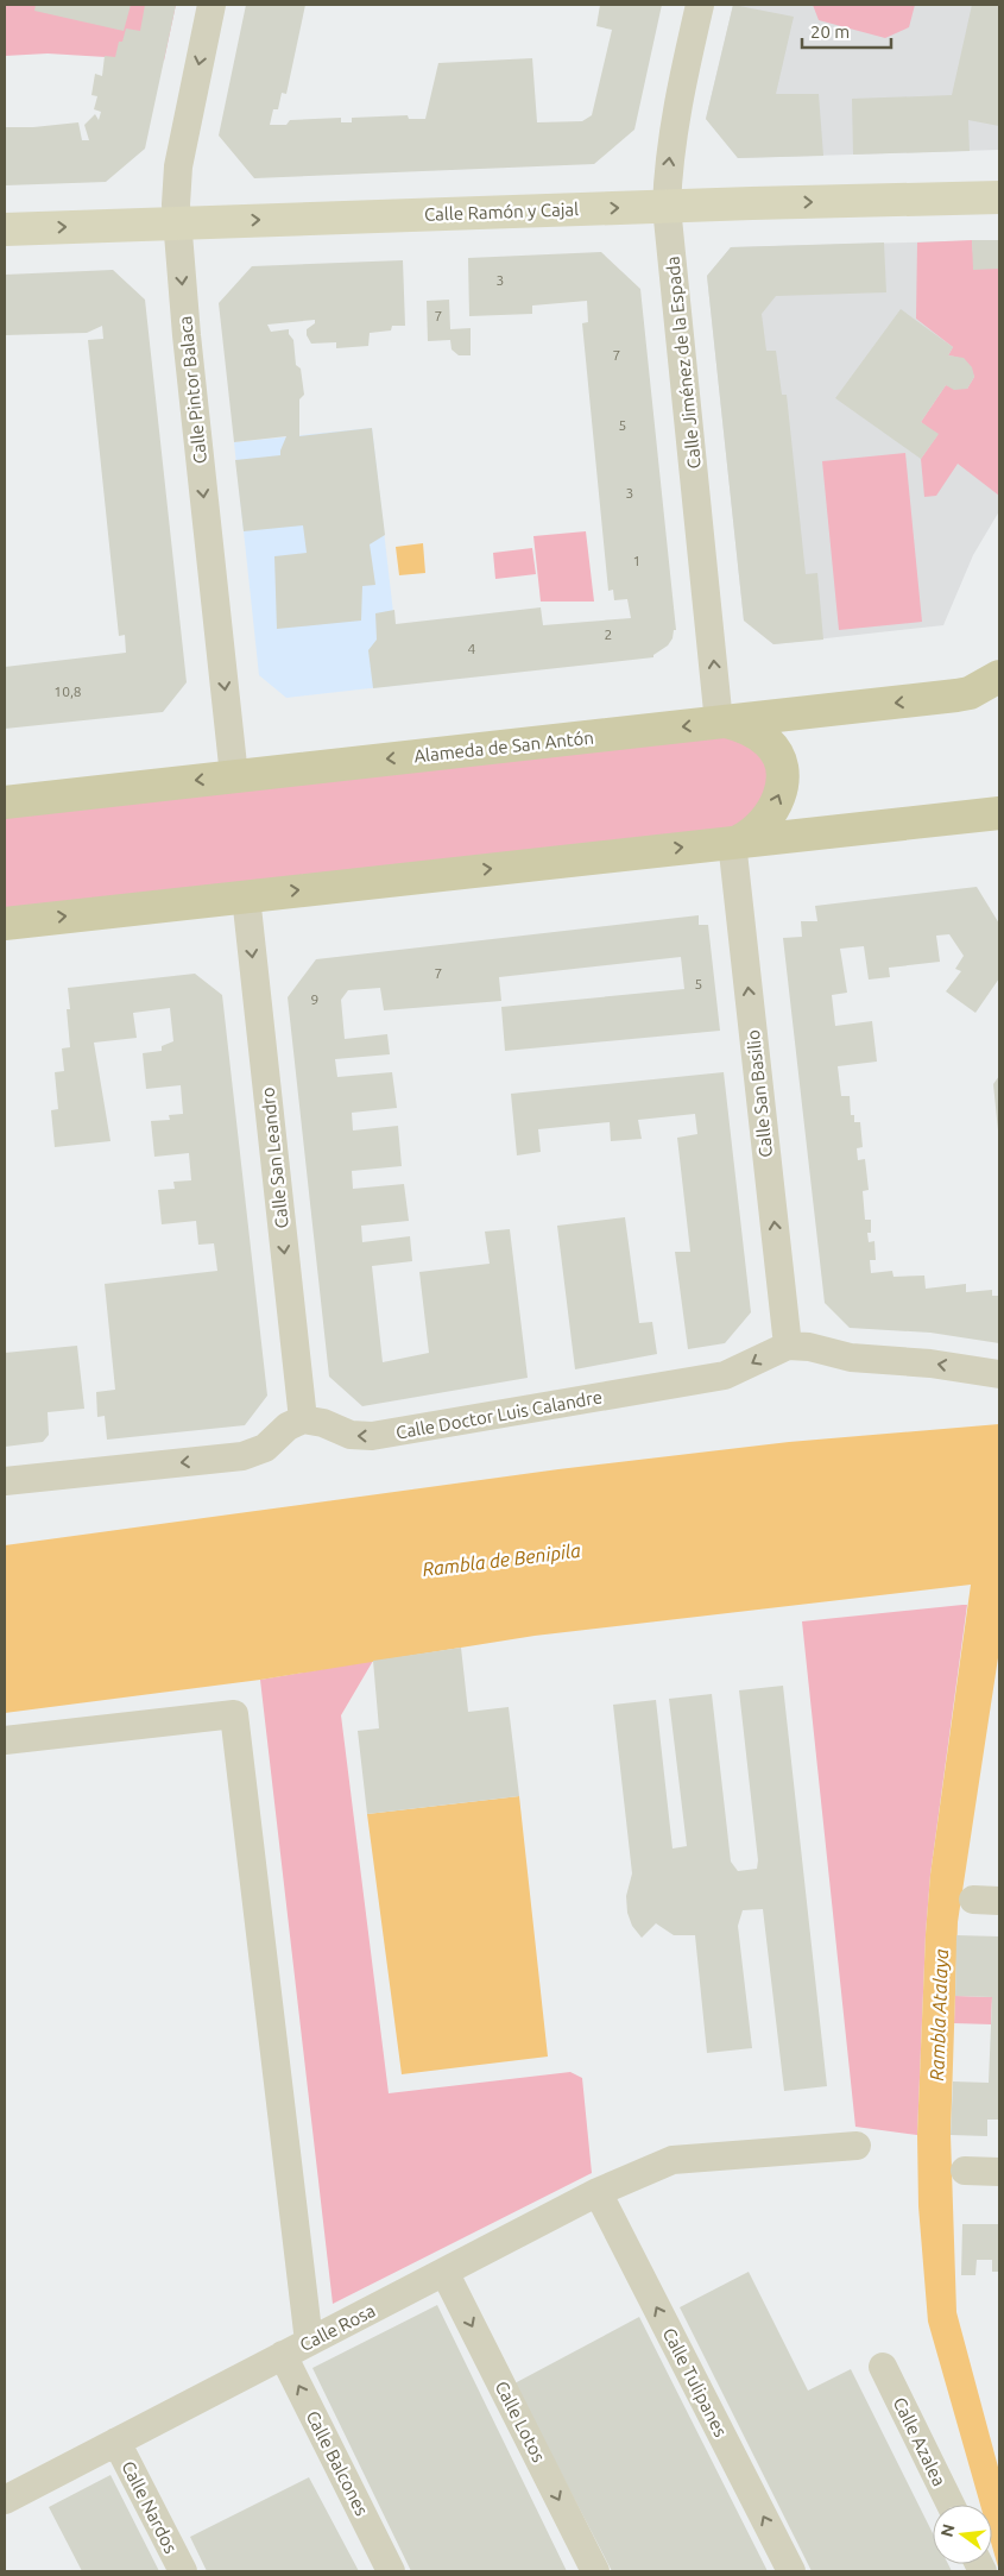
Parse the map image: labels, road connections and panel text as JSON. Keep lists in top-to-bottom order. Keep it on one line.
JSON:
{"streets":{"main road":["Calle Ramón y Cajal","Alameda de San Antón"],"street":["Calle Jiménez de la Espada","Calle Pintor Balaca","Calle San Basilio","Calle San Leandro","Calle Doctor Luis Calandre","Calle Rosa","Calle Tulipanes","Calle Lotos","Calle Azalea","Calle Balcones","Calle Nardos"]},"crossings":[["Calle Ramón y Cajal","Calle Jiménez de la Espada"],["Calle Ramón y Cajal","Calle Pintor Balaca"],["Calle Jiménez de la Espada","Alameda de San Antón"],["Calle Pintor Balaca","Alameda de San Antón"],["Calle San Basilio","Calle Doctor Luis Calandre"],["Calle San Leandro","Calle Doctor Luis Calandre"],["Calle Rosa","Calle Tulipanes"],["Calle Rosa","Calle Lotos"],["Calle Rosa","Calle Balcones"],["Calle Rosa","Calle Nardos"]],"one_way":["Calle Ramón y Cajal","Calle Jiménez de la Espada","Calle Pintor Balaca","Calle San Basilio","Calle San Leandro","Calle Doctor Luis Calandre","Calle Tulipanes","Calle Lotos","Calle Balcones"],"water":["Rambla de Benipila","Rambla Atalaya"],"house_numbers":["3","7","7","5","3","1","2","4","10,8","7","5","9"],"scale_bar":"20 m","north":"left"}
